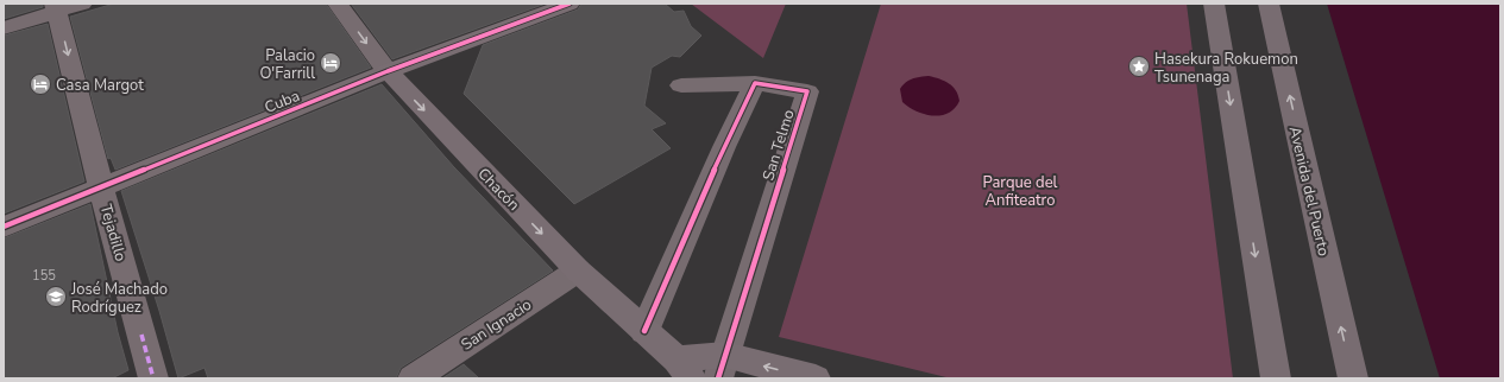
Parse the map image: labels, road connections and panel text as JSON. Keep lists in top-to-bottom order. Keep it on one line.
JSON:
{"streets":{"main road":["Avenida del Puerto"],"street":["Cuba","San Telmo","Chacón","Tejadillo","San Ignacio"]},"crossings":[["Cuba","Chacón"],["Cuba","Tejadillo"],["San Telmo","Chacón"],["Chacón","San Ignacio"]],"one_way":["Tejadillo"],"parks":["Parque del Anfiteatro"],"places":{"hotel":["Palacio O'Farrill","Casa Margot"],"place":["Hasekura Rokuemon Tsunenaga"],"school or university":["José Machado Rodríguez"]},"house_numbers":["155"]}
